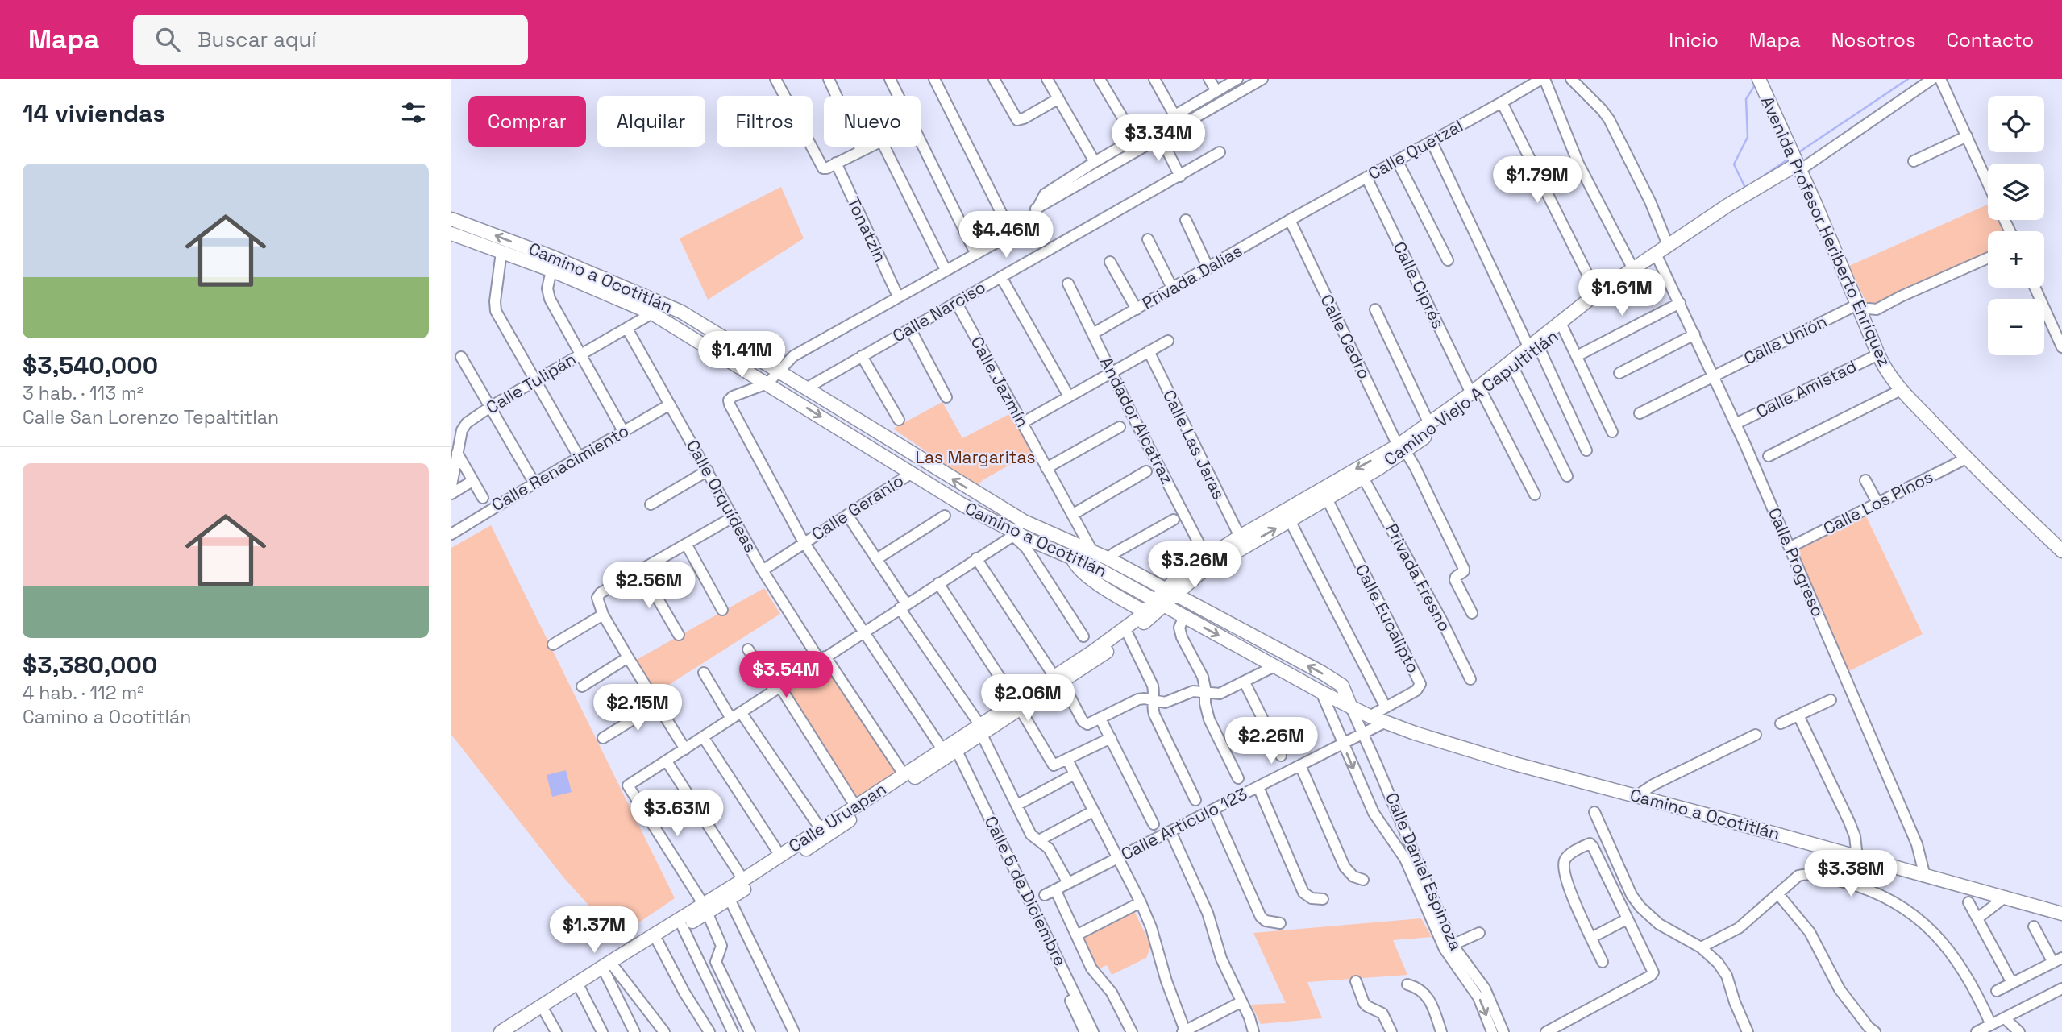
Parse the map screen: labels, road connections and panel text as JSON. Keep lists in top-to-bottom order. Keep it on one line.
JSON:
{"streets":{"main road":["Avenida Profesor Heriberto Enríquez","Camino a Ocotitlán","Camino Viejo A Capultitlán","Calle Uruapan"],"street":["Calle Quetzal","Tonatzin","Privada Dalias","Calle Ciprés","Calle Narciso","Calle Cedro","Calle Unión","Calle Jazmín","Calle Tulipán","Calle Amistad","Andador Alcatraz","Calle Las Jaras","Calle Renacimiento","Calle Orquídeas","Calle Los Pinos","Calle Geranio","Calle Progreso","Privada Fresno","Calle Eucalipto","Calle Artículo 123","Calle Daniel Espinoza","Calle 5 de Diciembre"]},"crossings":[["Calle Quetzal","Privada Dalias"],["Calle Quetzal","Calle Ciprés"],["Calle Quetzal","Calle Cedro"],["Avenida Profesor Heriberto Enríquez","Calle Unión"],["Avenida Profesor Heriberto Enríquez","Calle Amistad"],["Avenida Profesor Heriberto Enríquez","Camino Viejo A Capultitlán"],["Avenida Profesor Heriberto Enríquez","Calle Los Pinos"],["Privada Dalias","Calle Cedro"],["Privada Dalias","Andador Alcatraz"],["Camino a Ocotitlán","Calle Narciso"],["Camino a Ocotitlán","Calle Jazmín"],["Camino a Ocotitlán","Calle Tulipán"],["Camino a Ocotitlán","Camino Viejo A Capultitlán"],["Camino a Ocotitlán","Calle Geranio"],["Camino a Ocotitlán","Calle Progreso"],["Camino a Ocotitlán","Calle Eucalipto"],["Camino a Ocotitlán","Calle Uruapan"],["Camino a Ocotitlán","Calle Artículo 123"],["Camino a Ocotitlán","Calle Daniel Espinoza"],["Calle Ciprés","Camino Viejo A Capultitlán"],["Calle Narciso","Calle Jazmín"],["Calle Cedro","Camino Viejo A Capultitlán"],["Calle Unión","Calle Progreso"],["Calle Tulipán","Calle Orquídeas"],["Calle Amistad","Calle Progreso"],["Camino Viejo A Capultitlán","Andador Alcatraz"],["Camino Viejo A Capultitlán","Calle Las Jaras"],["Camino Viejo A Capultitlán","Calle Progreso"],["Camino Viejo A Capultitlán","Privada Fresno"],["Camino Viejo A Capultitlán","Calle Eucalipto"],["Camino Viejo A Capultitlán","Calle Uruapan"],["Calle Renacimiento","Calle Orquídeas"],["Calle Orquídeas","Calle Geranio"],["Calle Orquídeas","Calle Uruapan"],["Calle Los Pinos","Calle Progreso"],["Calle Uruapan","Calle 5 de Diciembre"],["Calle Artículo 123","Calle Daniel Espinoza"]],"parks":["Las Margaritas"],"page":{"header":"Mapa","search":"Buscar aquí","nav":["Inicio","Mapa","Nosotros","Contacto"],"heading":"14 viviendas","map_buttons":["+","−"],"chip":["Comprar","Alquilar","Filtros","Nuevo"],"price":["$3.34M","$1.79M","$4.46M","$1.61M","$1.41M","$3.26M","$2.56M","$3.54M","$2.06M","$2.15M","$2.26M","$3.63M","$3.38M","$1.37M"],"list":[{"name":"$3,540,000","note":"3 hab. · 113 m² · Calle San Lorenzo Tepaltitlan"},{"name":"$3,380,000","note":"4 hab. · 112 m² · Camino a Ocotitlán"}]}}
